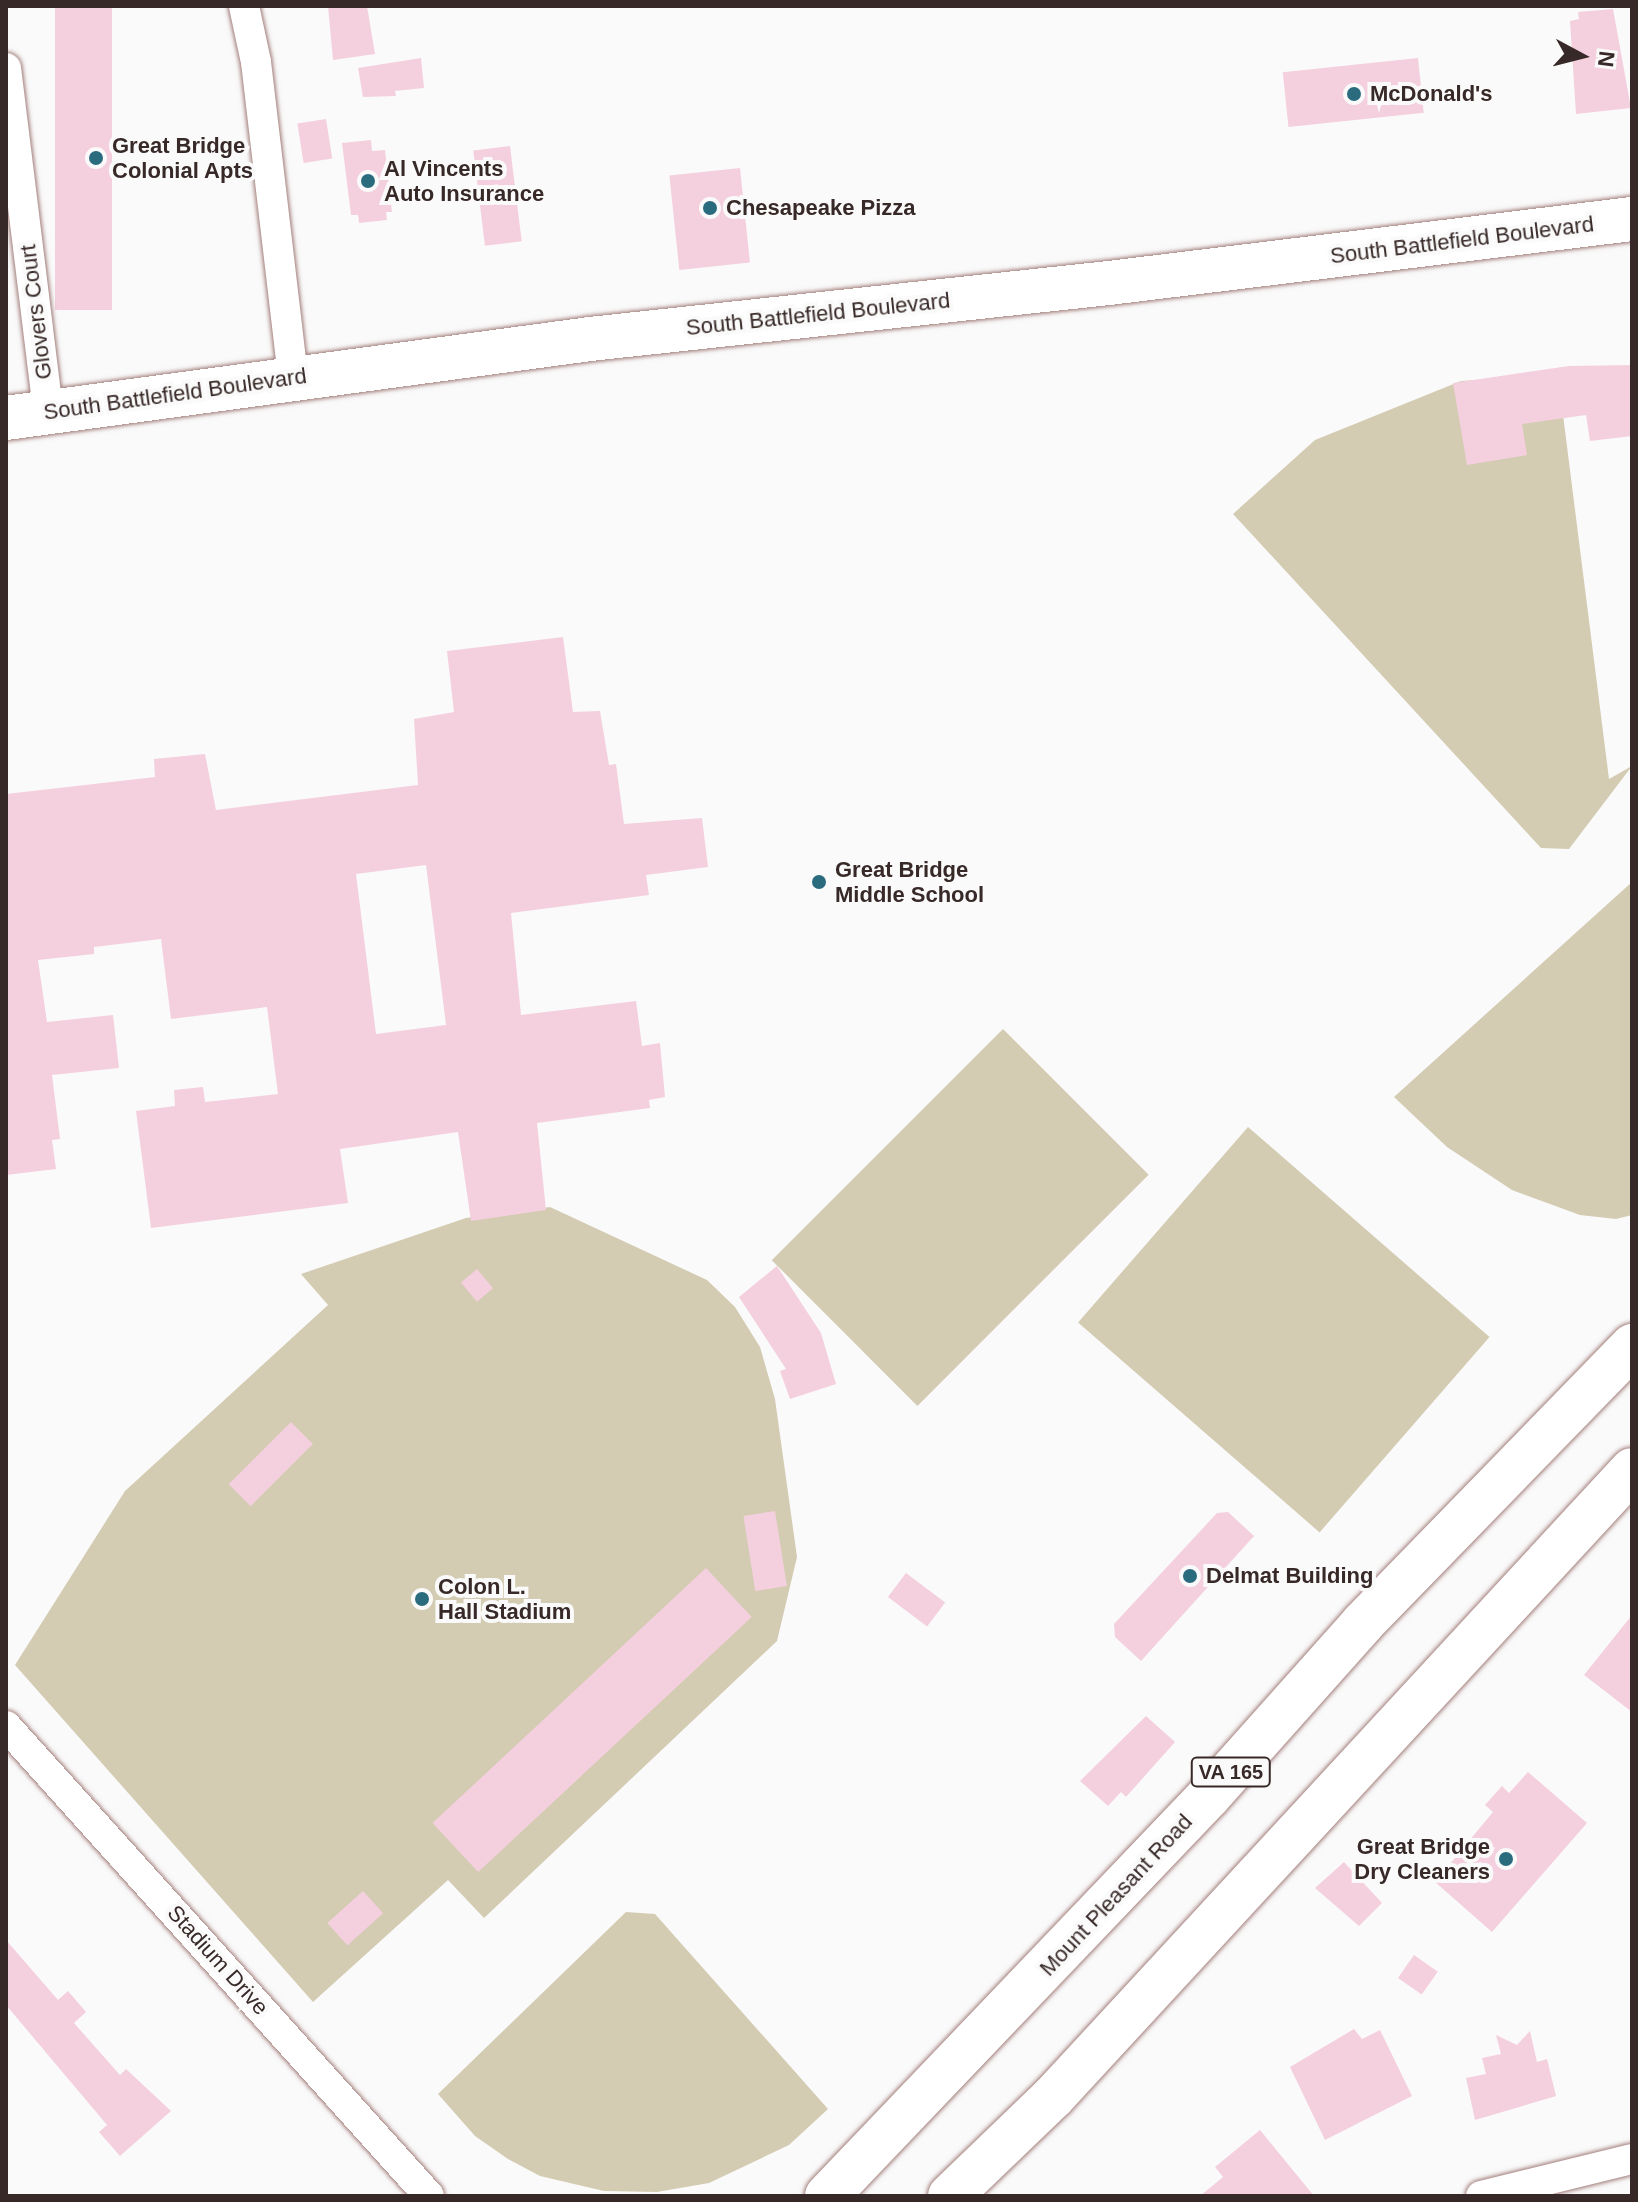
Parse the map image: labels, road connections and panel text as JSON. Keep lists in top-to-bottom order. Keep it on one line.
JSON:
{"streets":{"main road":["South Battlefield Boulevard","VA 165","Mount Pleasant Road"],"street":["Glovers Court","Stadium Drive"]},"crossings":[["South Battlefield Boulevard","Glovers Court"]],"places":["McDonald's","Great Bridge Colonial Apts","Al Vincents Auto Insurance","Chesapeake Pizza","Great Bridge Middle School","Delmat Building","Colon L. Hall Stadium","Great Bridge Dry Cleaners"],"north":"right"}
